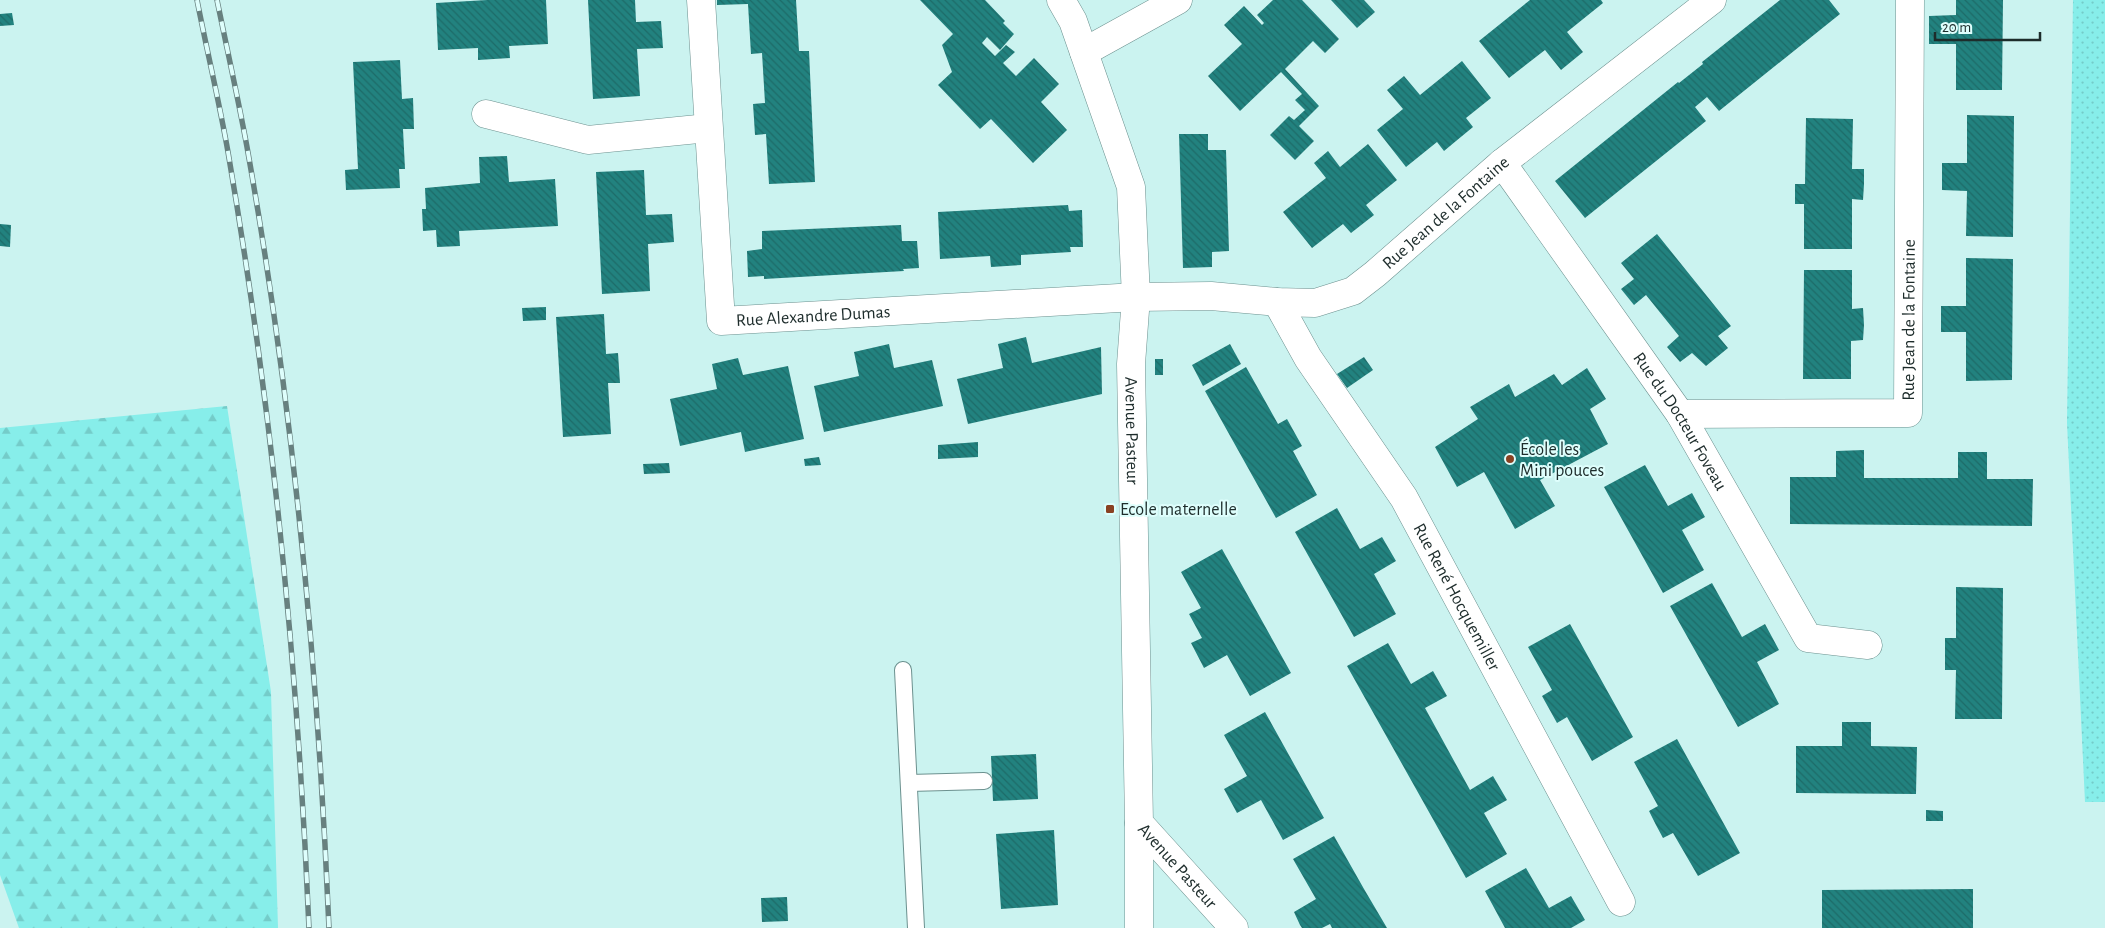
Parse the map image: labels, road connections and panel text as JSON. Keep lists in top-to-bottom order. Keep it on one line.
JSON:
{"streets":{"street":["Rue Jean de la Fontaine","Rue Alexandre Dumas","Rue du Docteur Foveau","Avenue Pasteur","Rue René Hocquemiller"]},"crossings":[["Rue Jean de la Fontaine","Rue Alexandre Dumas"],["Rue Jean de la Fontaine","Rue du Docteur Foveau"],["Rue Jean de la Fontaine","Avenue Pasteur"],["Rue Jean de la Fontaine","Rue René Hocquemiller"],["Rue Alexandre Dumas","Avenue Pasteur"]],"places":{"other":["École les Mini pouces"],"transit":["Ecole maternelle"]},"scale_bar":"20 m"}
